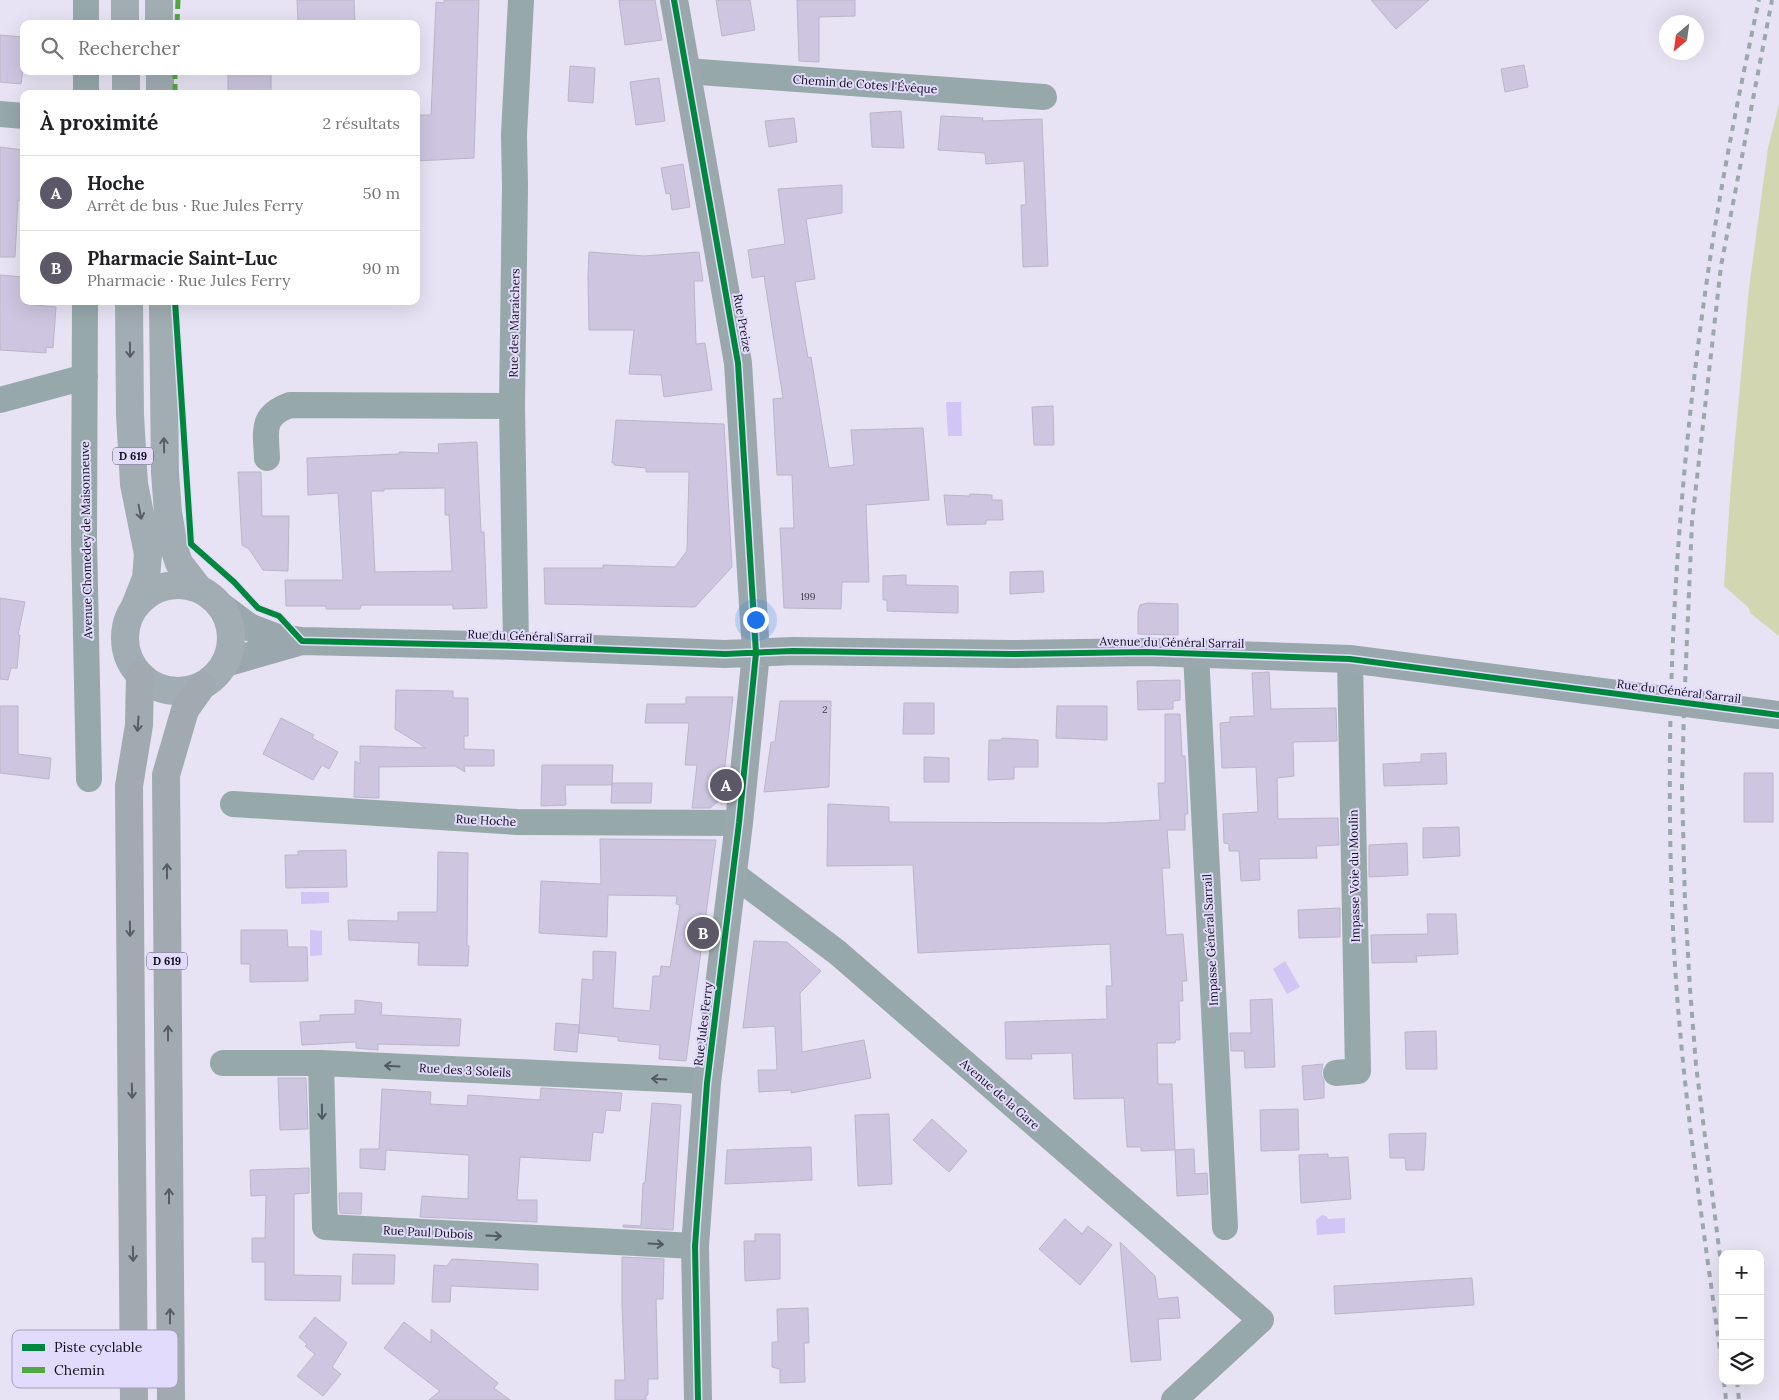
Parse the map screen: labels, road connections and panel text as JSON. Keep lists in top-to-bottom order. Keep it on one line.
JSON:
{"streets":{"highway":["D 619"],"street":["Chemin de Cotes l'Évêque","Rue des Maraîchers","Rue Preize","Avenue Chomedey de Maisonneuve","Rue du Général Sarrail","Avenue du Général Sarrail","Rue Hoche","Impasse Voie du Moulin","Impasse Général Sarrail","Rue Jules Ferry","Rue des 3 Soleils","Avenue de la Gare","Rue Paul Dubois"]},"crossings":[["Chemin de Cotes l'Évêque","Rue Preize"],["Rue des Maraîchers","Rue du Général Sarrail"],["Rue Preize","Rue du Général Sarrail"],["Rue Preize","Avenue du Général Sarrail"],["Rue Preize","Rue Jules Ferry"],["D 619","Rue du Général Sarrail"],["Rue du Général Sarrail","Avenue du Général Sarrail"],["Rue du Général Sarrail","Rue Jules Ferry"],["Avenue du Général Sarrail","Impasse Voie du Moulin"],["Avenue du Général Sarrail","Impasse Général Sarrail"],["Avenue du Général Sarrail","Rue Jules Ferry"],["Rue Hoche","Rue Jules Ferry"],["Rue Jules Ferry","Rue des 3 Soleils"],["Rue Jules Ferry","Avenue de la Gare"],["Rue Jules Ferry","Rue Paul Dubois"],["Rue des 3 Soleils","Rue Paul Dubois"]],"one_way":["Rue des 3 Soleils"],"house_numbers":["199","2"],"legend":["Piste cyclable","Chemin"],"north":"bottom left","page":{"search":"Rechercher","heading":["À proximité","2 résultats"],"list":[{"mark":"A","name":"Hoche","note":"Arrêt de bus · Rue Jules Ferry","value":"50 m"},{"mark":"B","name":"Pharmacie Saint-Luc","note":"Pharmacie · Rue Jules Ferry","value":"90 m"}],"pins":["A","B"],"map_buttons":["+","−"]}}
